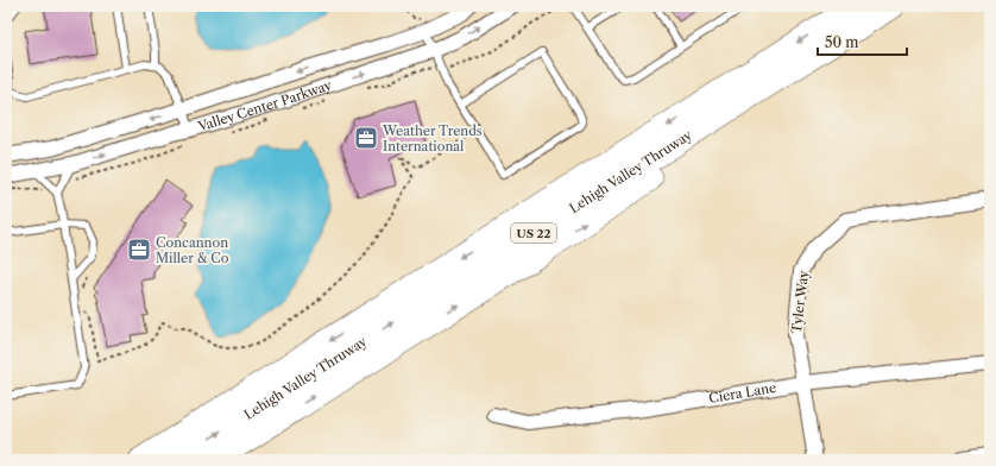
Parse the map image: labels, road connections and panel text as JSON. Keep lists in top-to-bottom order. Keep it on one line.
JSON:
{"streets":{"highway":["Lehigh Valley Thruway","US 22"],"street":["Valley Center Parkway","Tyler Way","Ciera Lane"]},"crossings":[["Tyler Way","Ciera Lane"]],"places":{"office":["Weather Trends International","Concannon Miller & Co"]},"scale_bar":"50 m"}
